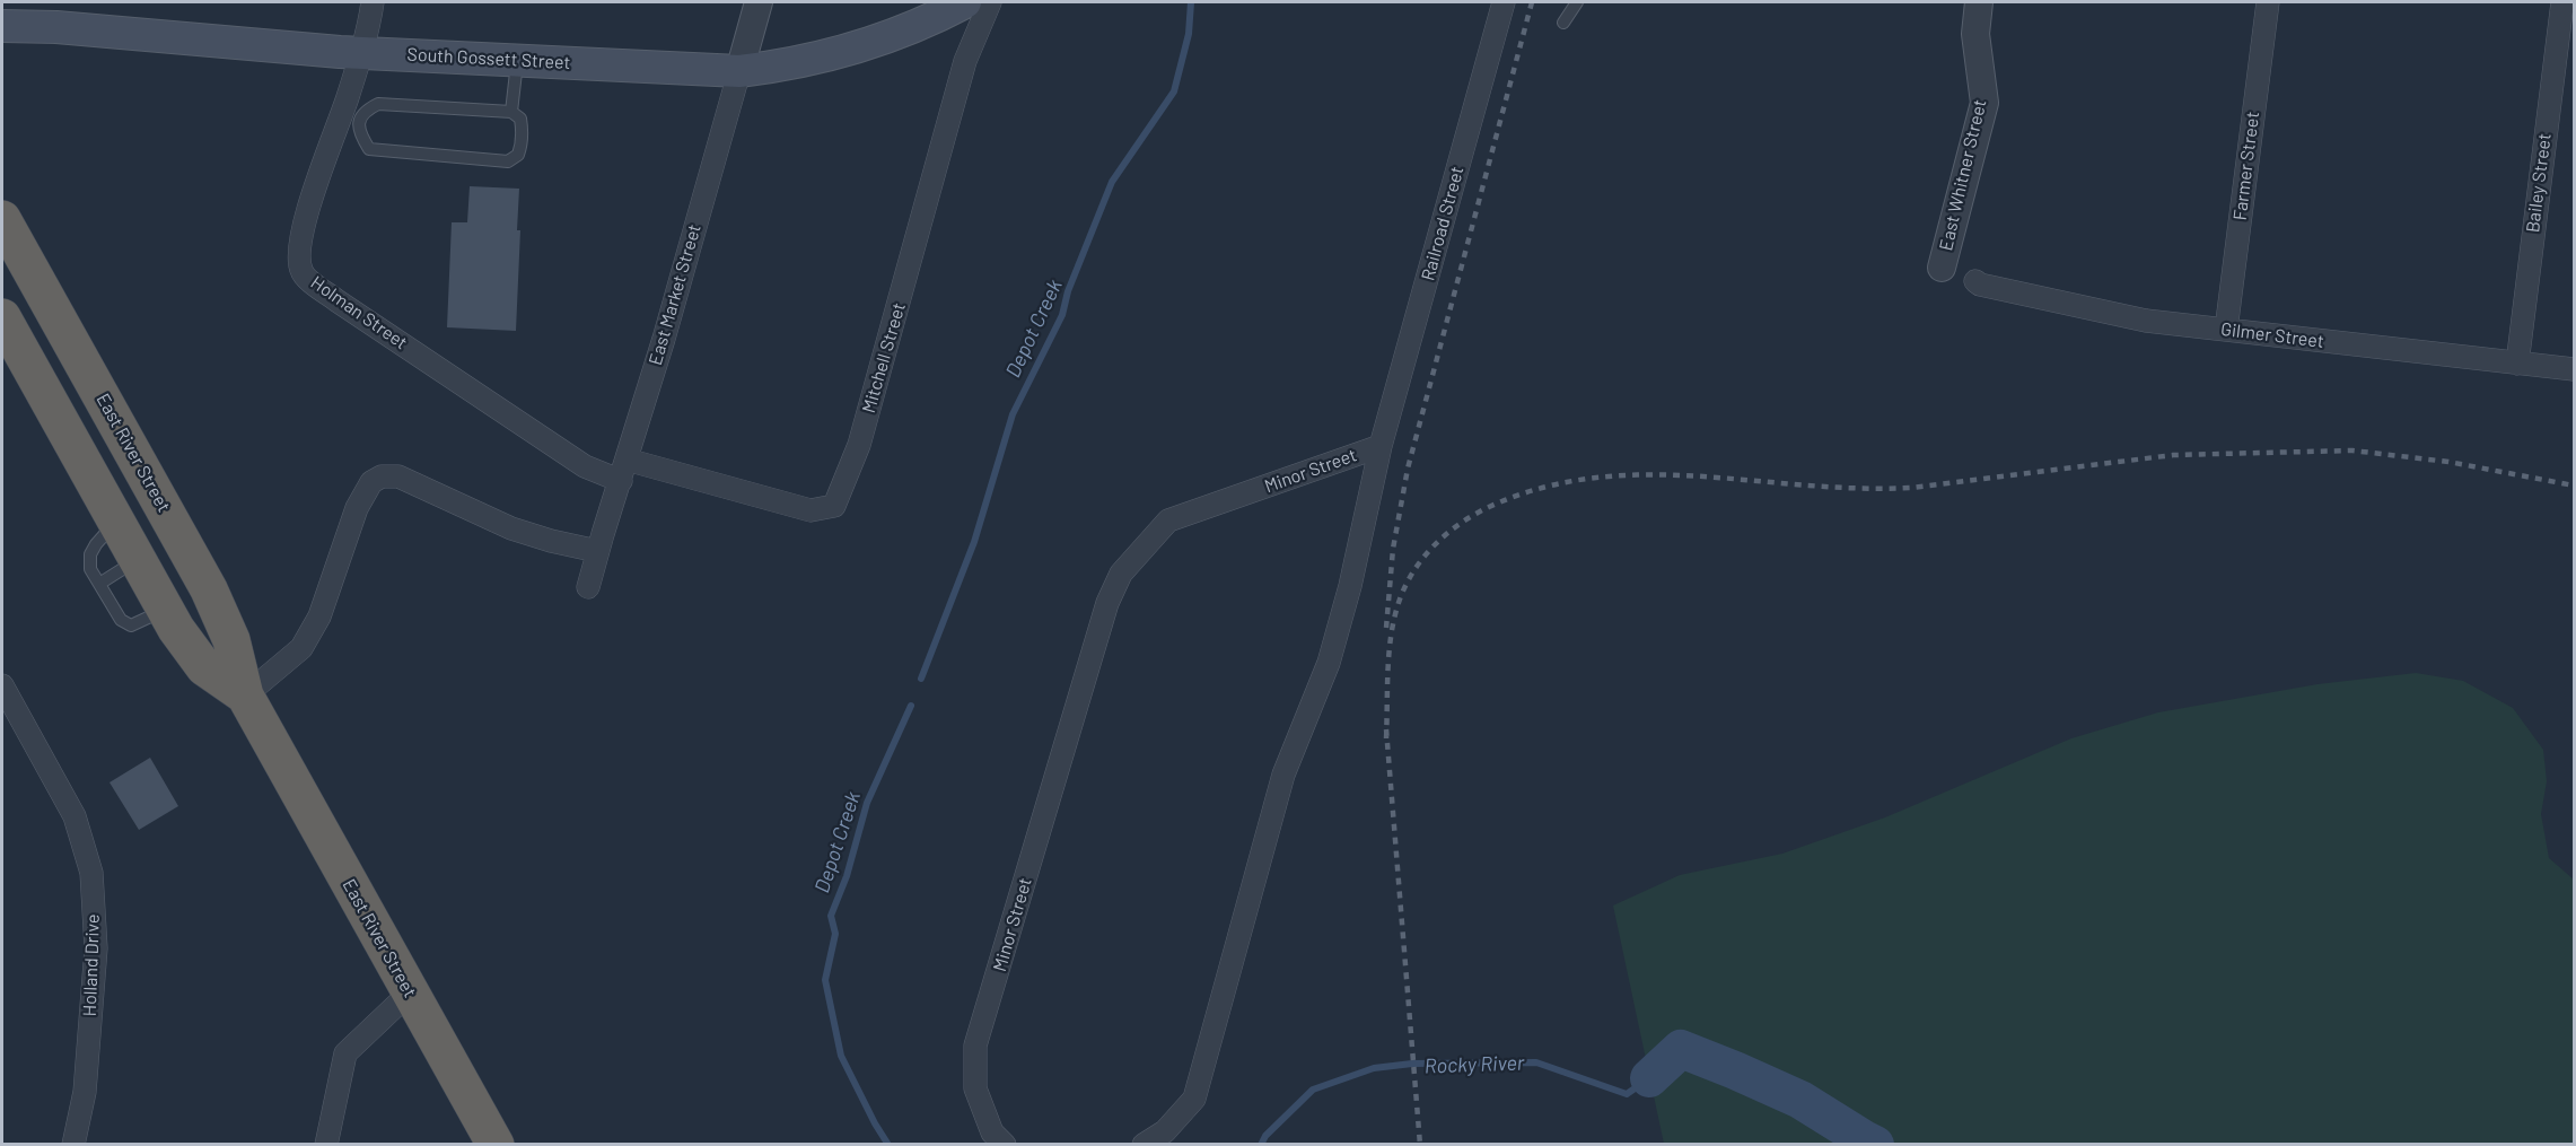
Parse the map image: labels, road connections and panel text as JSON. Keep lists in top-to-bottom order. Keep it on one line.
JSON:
{"streets":{"highway":["East River Street"],"main road":["South Gossett Street"],"street":["Farmer Street","East Whitner Street","Bailey Street","Railroad Street","East Market Street","Holman Street","Gilmer Street","Mitchell Street","Minor Street","Holland Drive"]},"crossings":[["South Gossett Street","East Market Street"],["South Gossett Street","Holman Street"],["Farmer Street","Gilmer Street"],["Bailey Street","Gilmer Street"],["Railroad Street","Minor Street"],["East Market Street","Holman Street"],["East Market Street","Mitchell Street"],["Holman Street","Mitchell Street"]],"water":["Depot Creek","Rocky River"]}
